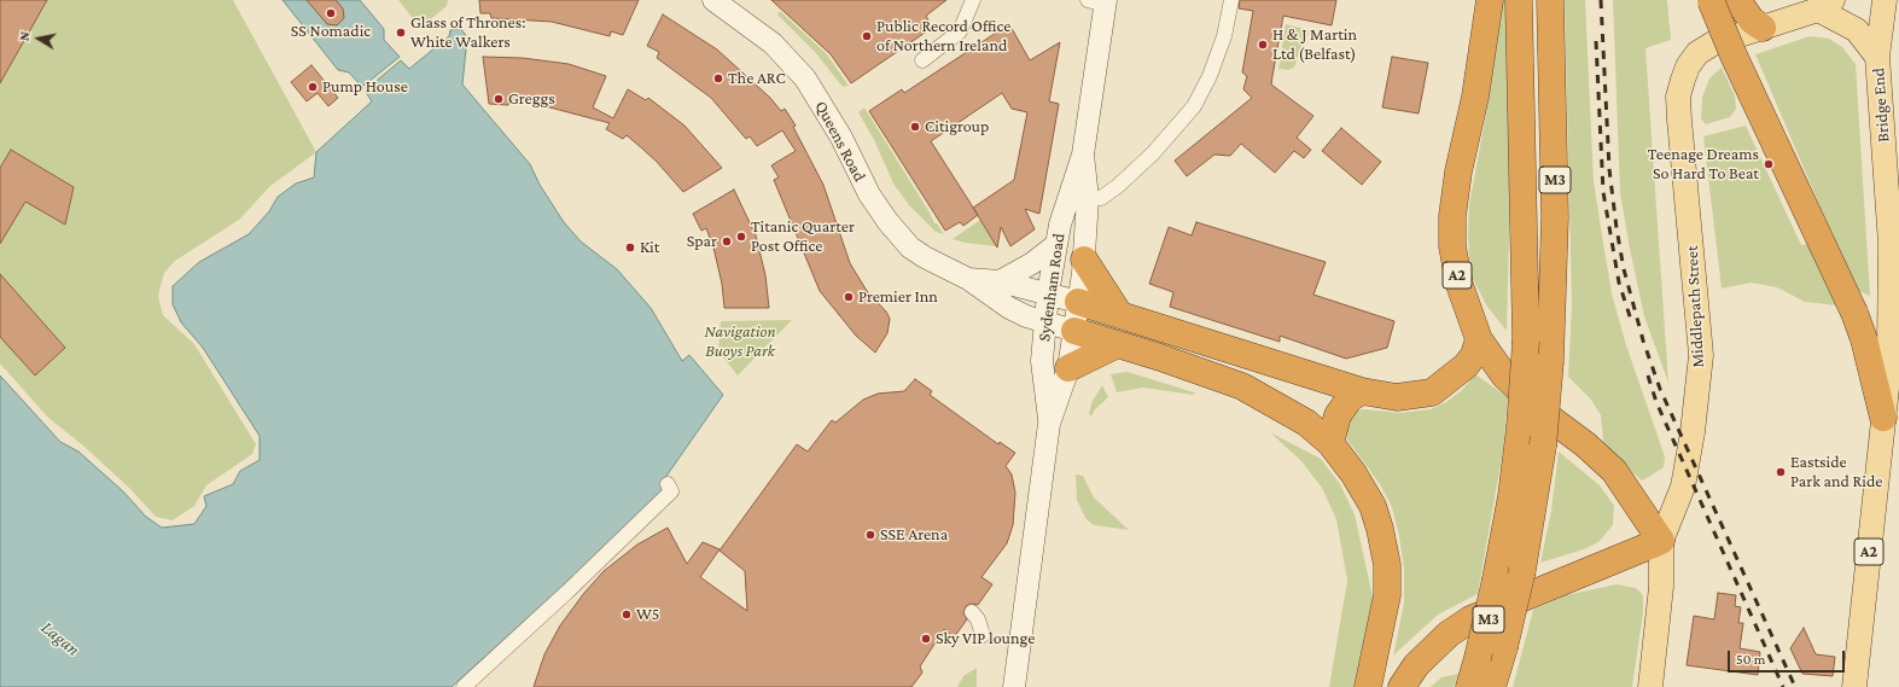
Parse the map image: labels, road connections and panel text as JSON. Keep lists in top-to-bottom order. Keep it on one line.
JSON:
{"streets":{"highway":["Bridge End","M3","A2"],"main road":["Middlepath Street"],"street":["Queens Road","Sydenham Road"]},"crossings":[["Bridge End","Middlepath Street"],["Queens Road","Sydenham Road"],["A2","Middlepath Street"]],"water":["Lagan"],"parks":["Navigation Buoys Park"],"places":["SS Nomadic","Glass of Thrones: White Walkers","Public Record Office of Northern Ireland","H & J Martin Ltd (Belfast)","The ARC","Pump House","Greggs","Citigroup","Teenage Dreams So Hard To Beat","Titanic Quarter Post Office","Spar","Kit","Premier Inn","Eastside Park and Ride","SSE Arena","W5","Sky VIP lounge"],"scale_bar":"50 m","north":"left"}
